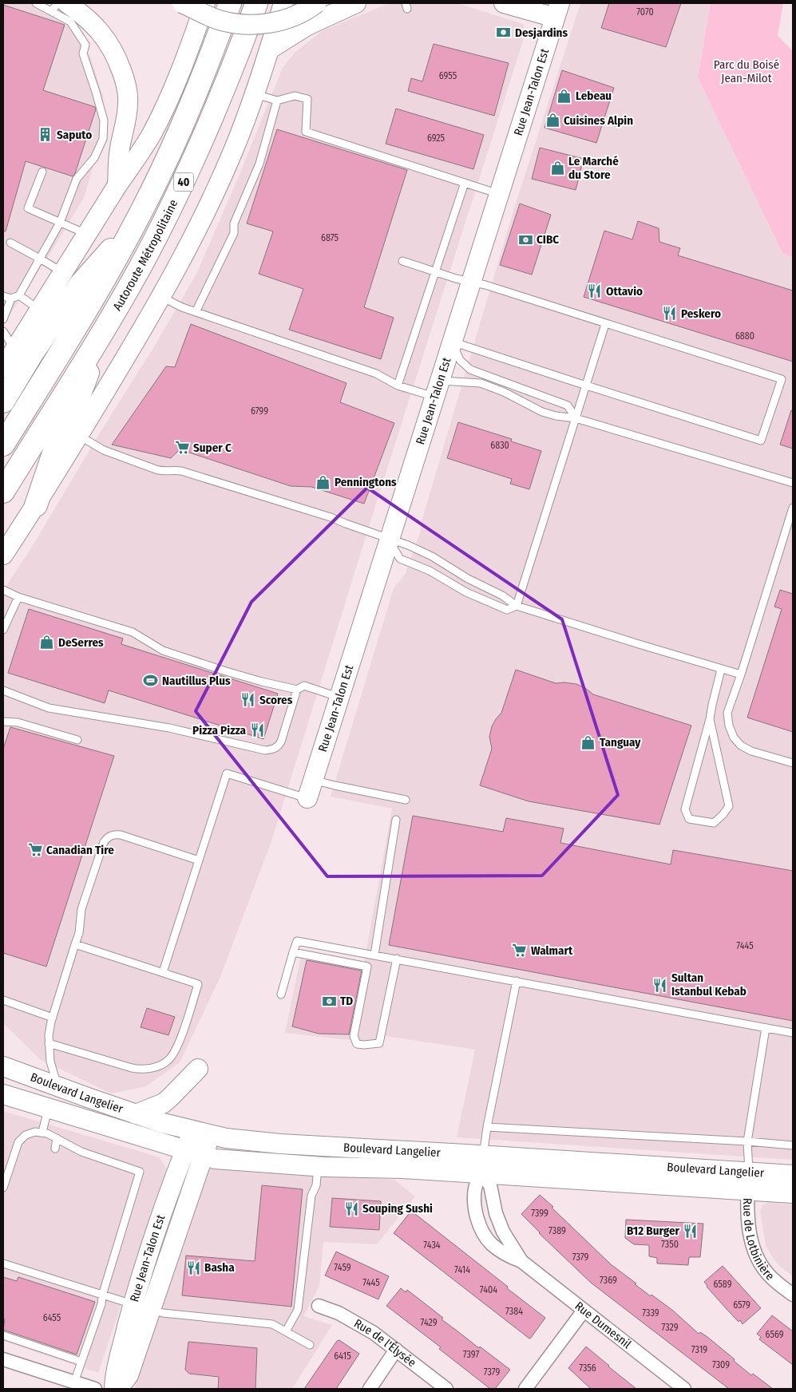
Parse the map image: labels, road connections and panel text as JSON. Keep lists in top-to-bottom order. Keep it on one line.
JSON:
{"streets":{"highway":["40","Autoroute Métropolitaine"],"main road":["Rue Jean-Talon Est","Boulevard Langelier"],"street":["Rue de Lotbinière","Rue Dumesnil","Rue de l'Élysée"]},"crossings":[["Rue Jean-Talon Est","Boulevard Langelier"],["Boulevard Langelier","Rue de Lotbinière"],["Boulevard Langelier","Rue Dumesnil"]],"parks":["Parc du Boisé Jean-Milot"],"places":{"bank":["Desjardins","CIBC","TD"],"shop":["Lebeau","Cuisines Alpin","Le Marché du Store","Penningtons","DeSerres","Tanguay"],"building":["Saputo"],"restaurant":["Ottavio","Peskero","Scores","Pizza Pizza","Sultan Istanbul Kebab","Souping Sushi","B12 Burger","Basha"],"supermarket":["Super C","Canadian Tire","Walmart"],"sports":["Nautillus Plus"]},"house_numbers":["7070","6955","6925","6875","6880","6799","6830","7445","7399","7389","7350","7434","7379","7459","7414","7369","7445","6589","7404","6579","7384","7339","6455","7429","7329","6569","7319","7397","6415","7309","7356","7379"]}
